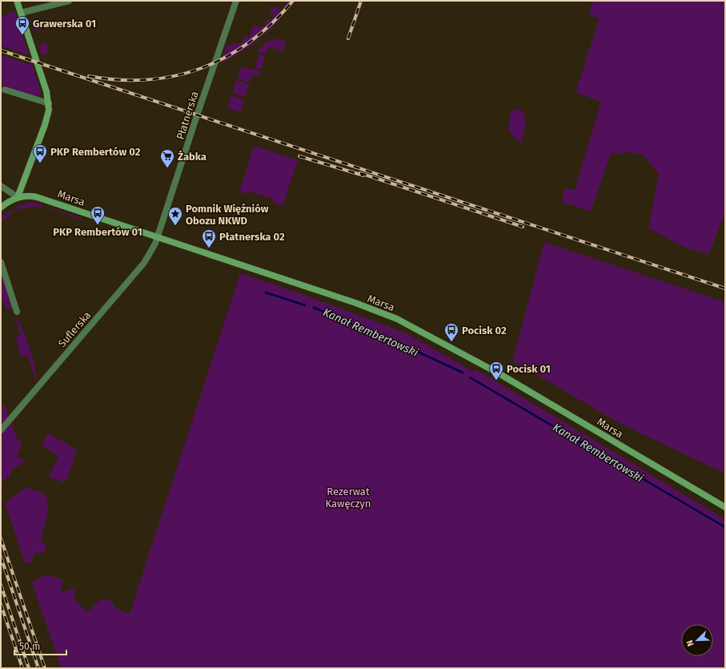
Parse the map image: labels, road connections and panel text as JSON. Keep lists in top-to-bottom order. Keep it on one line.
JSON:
{"streets":{"main road":["Marsa"],"street":["Płatnerska","Suflerska"]},"crossings":[["Płatnerska","Marsa"],["Płatnerska","Suflerska"],["Marsa","Suflerska"]],"water":["Kanał Rembertowski"],"parks":["Rezerwat Kawęczyn"],"places":{"bus stop":["Grawerska 01","PKP Rembertów 02","PKP Rembertów 01","Płatnerska 02","Pocisk 02","Pocisk 01"],"supermarket":["Żabka"],"place":["Pomnik Więźniów Obozu NKWD"]},"scale_bar":"50 m","north":"bottom left"}
